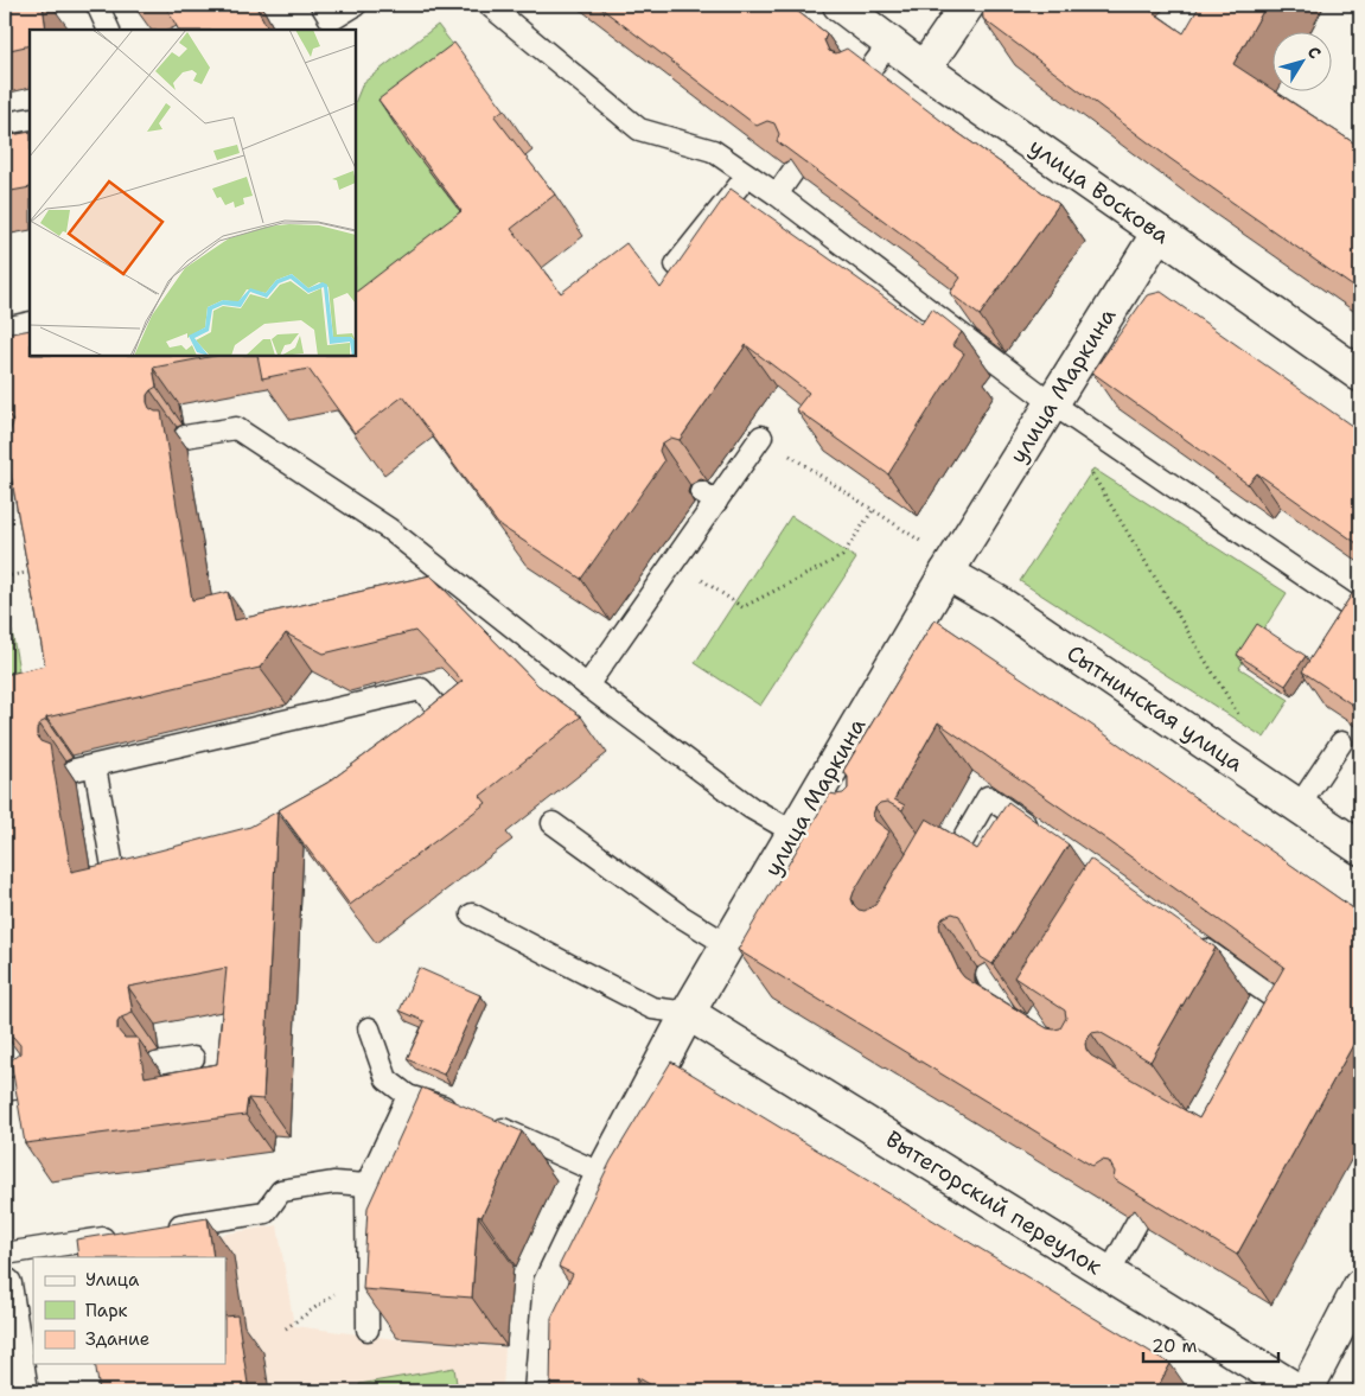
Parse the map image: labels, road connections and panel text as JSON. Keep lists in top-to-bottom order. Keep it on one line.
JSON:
{"streets":{"street":["улица Воскова","улица Маркина","Сытнинская улица","Вытегорский переулок"]},"crossings":[["улица Воскова","улица Маркина"],["улица Маркина","Сытнинская улица"],["улица Маркина","Вытегорский переулок"]],"legend":["Улица","Парк","Здание"],"scale_bar":"20 m","north":"top right"}
